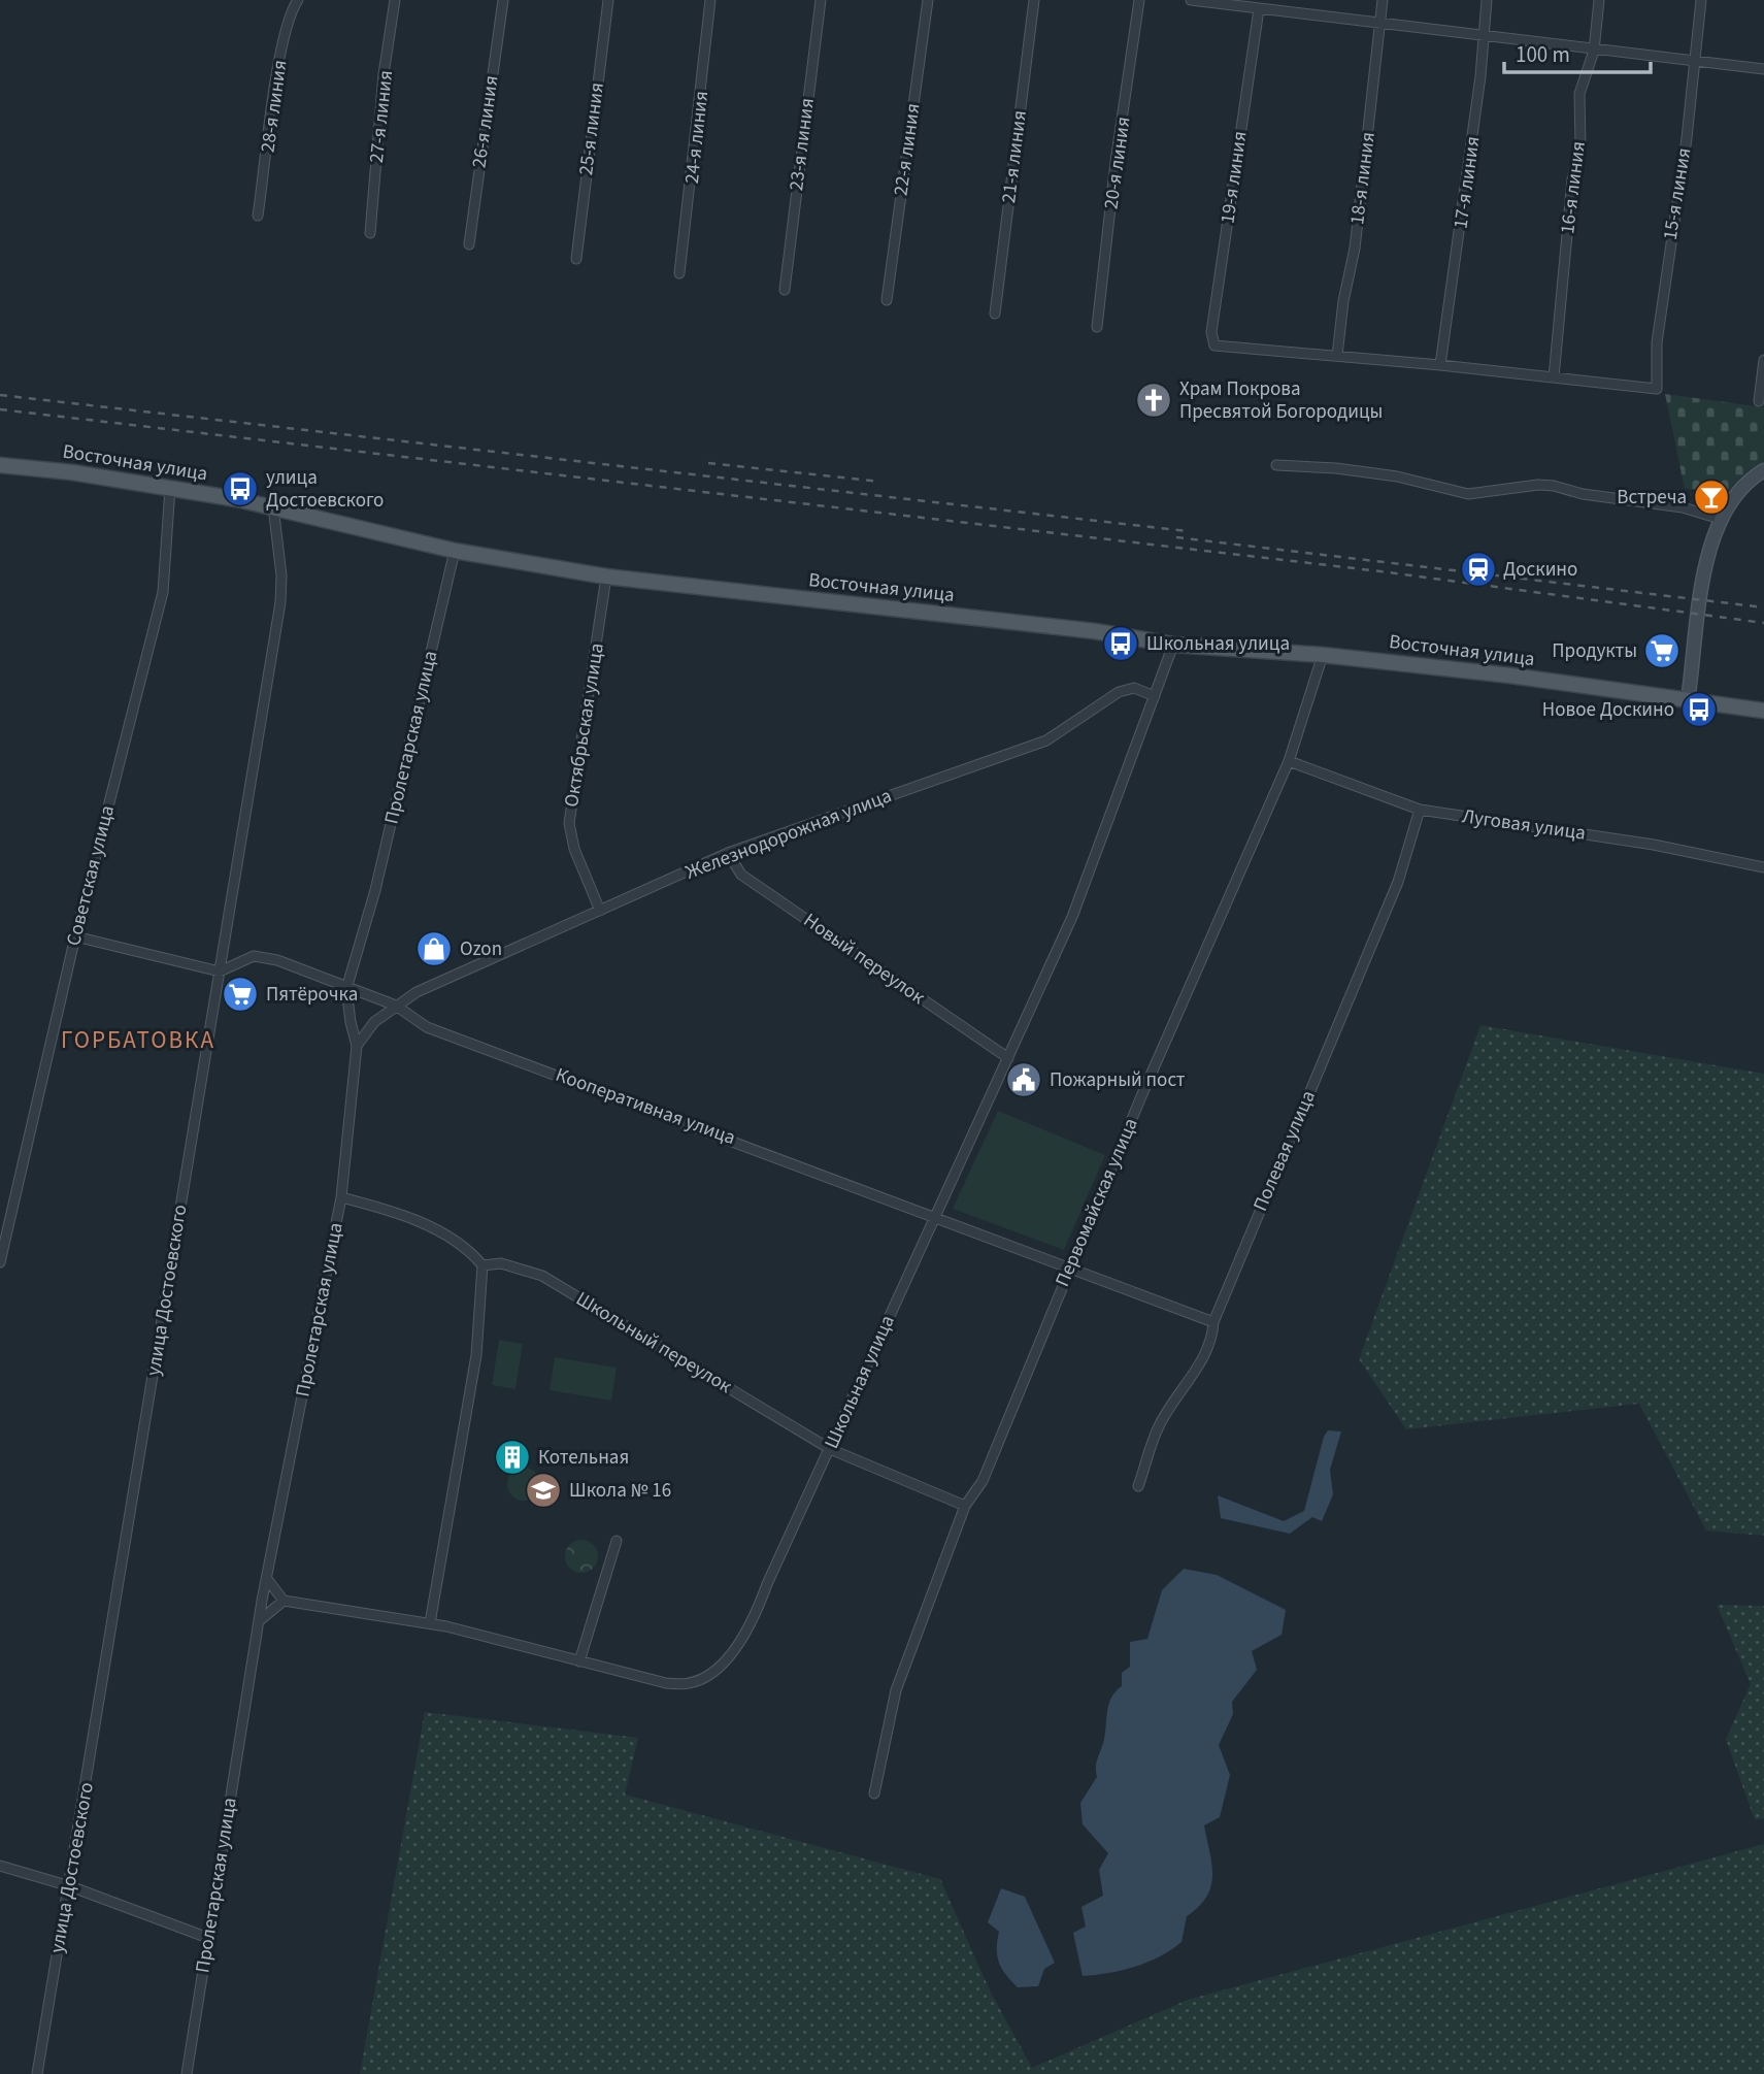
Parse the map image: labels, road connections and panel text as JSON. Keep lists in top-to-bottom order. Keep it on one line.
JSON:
{"streets":{"main road":["Восточная улица"],"street":["28-я линия","27-я линия","26-я линия","25-я линия","24-я линия","23-я линия","22-я линия","21-я линия","20-я линия","19-я линия","18-я линия","17-я линия","16-я линия","15-я линия","Октябрьская улица","Пролетарская улица","Луговая улица","Железнодорожная улица","Советская улица","Новый переулок","Кооперативная улица","Полевая улица","Первомайская улица","улица Достоевского","Школьный переулок","Школьная улица"]},"crossings":[["19-я линия","18-я линия"],["16-я линия","15-я линия"],["Восточная улица","Октябрьская улица"],["Восточная улица","Пролетарская улица"],["Восточная улица","Советская улица"],["Восточная улица","Первомайская улица"],["Восточная улица","улица Достоевского"],["Восточная улица","Школьная улица"],["Октябрьская улица","Железнодорожная улица"],["Пролетарская улица","Железнодорожная улица"],["Пролетарская улица","Кооперативная улица"],["Луговая улица","Полевая улица"],["Луговая улица","Первомайская улица"],["Железнодорожная улица","Новый переулок"],["Железнодорожная улица","Кооперативная улица"],["Железнодорожная улица","Школьная улица"],["Новый переулок","Школьная улица"],["Кооперативная улица","Полевая улица"],["Кооперативная улица","Первомайская улица"],["Кооперативная улица","улица Достоевского"],["Кооперативная улица","Школьная улица"],["Первомайская улица","Школьный переулок"],["Школьный переулок","Школьная улица"]],"districts":["ГОРБАТОВКА"],"places":{"church":["Храм Покрова Пресвятой Богородицы"],"bus stop":["улица Достоевского","Школьная улица","Новое Доскино"],"bar":["Встреча"],"station":["Доскино"],"supermarket":["Продукты","Пятёрочка"],"shop":["Ozon"],"public building":["Пожарный пост"],"building":["Котельная"],"school or university":["Школа № 16"]},"scale_bar":"100 m"}
